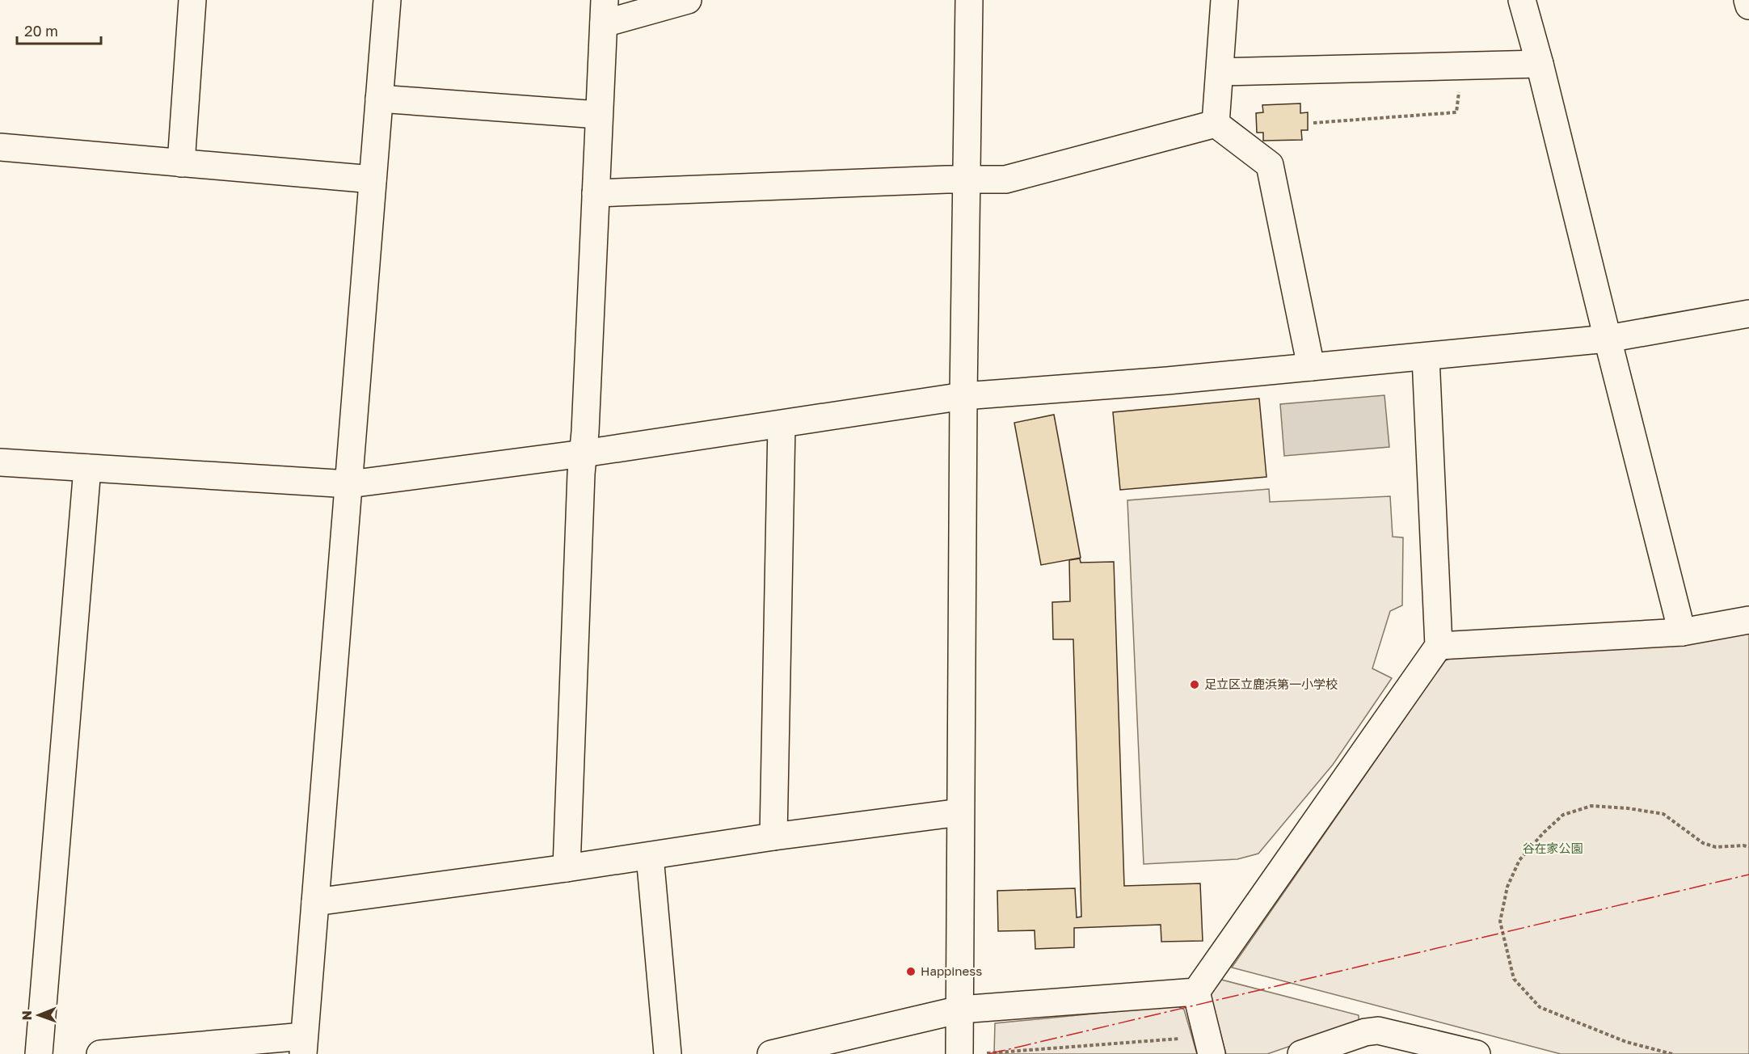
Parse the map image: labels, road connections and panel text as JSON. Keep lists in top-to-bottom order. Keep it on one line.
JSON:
{"parks":["谷在家公園"],"places":["足立区立鹿浜第一小学校","Happiness"],"scale_bar":"20 m","north":"left"}
